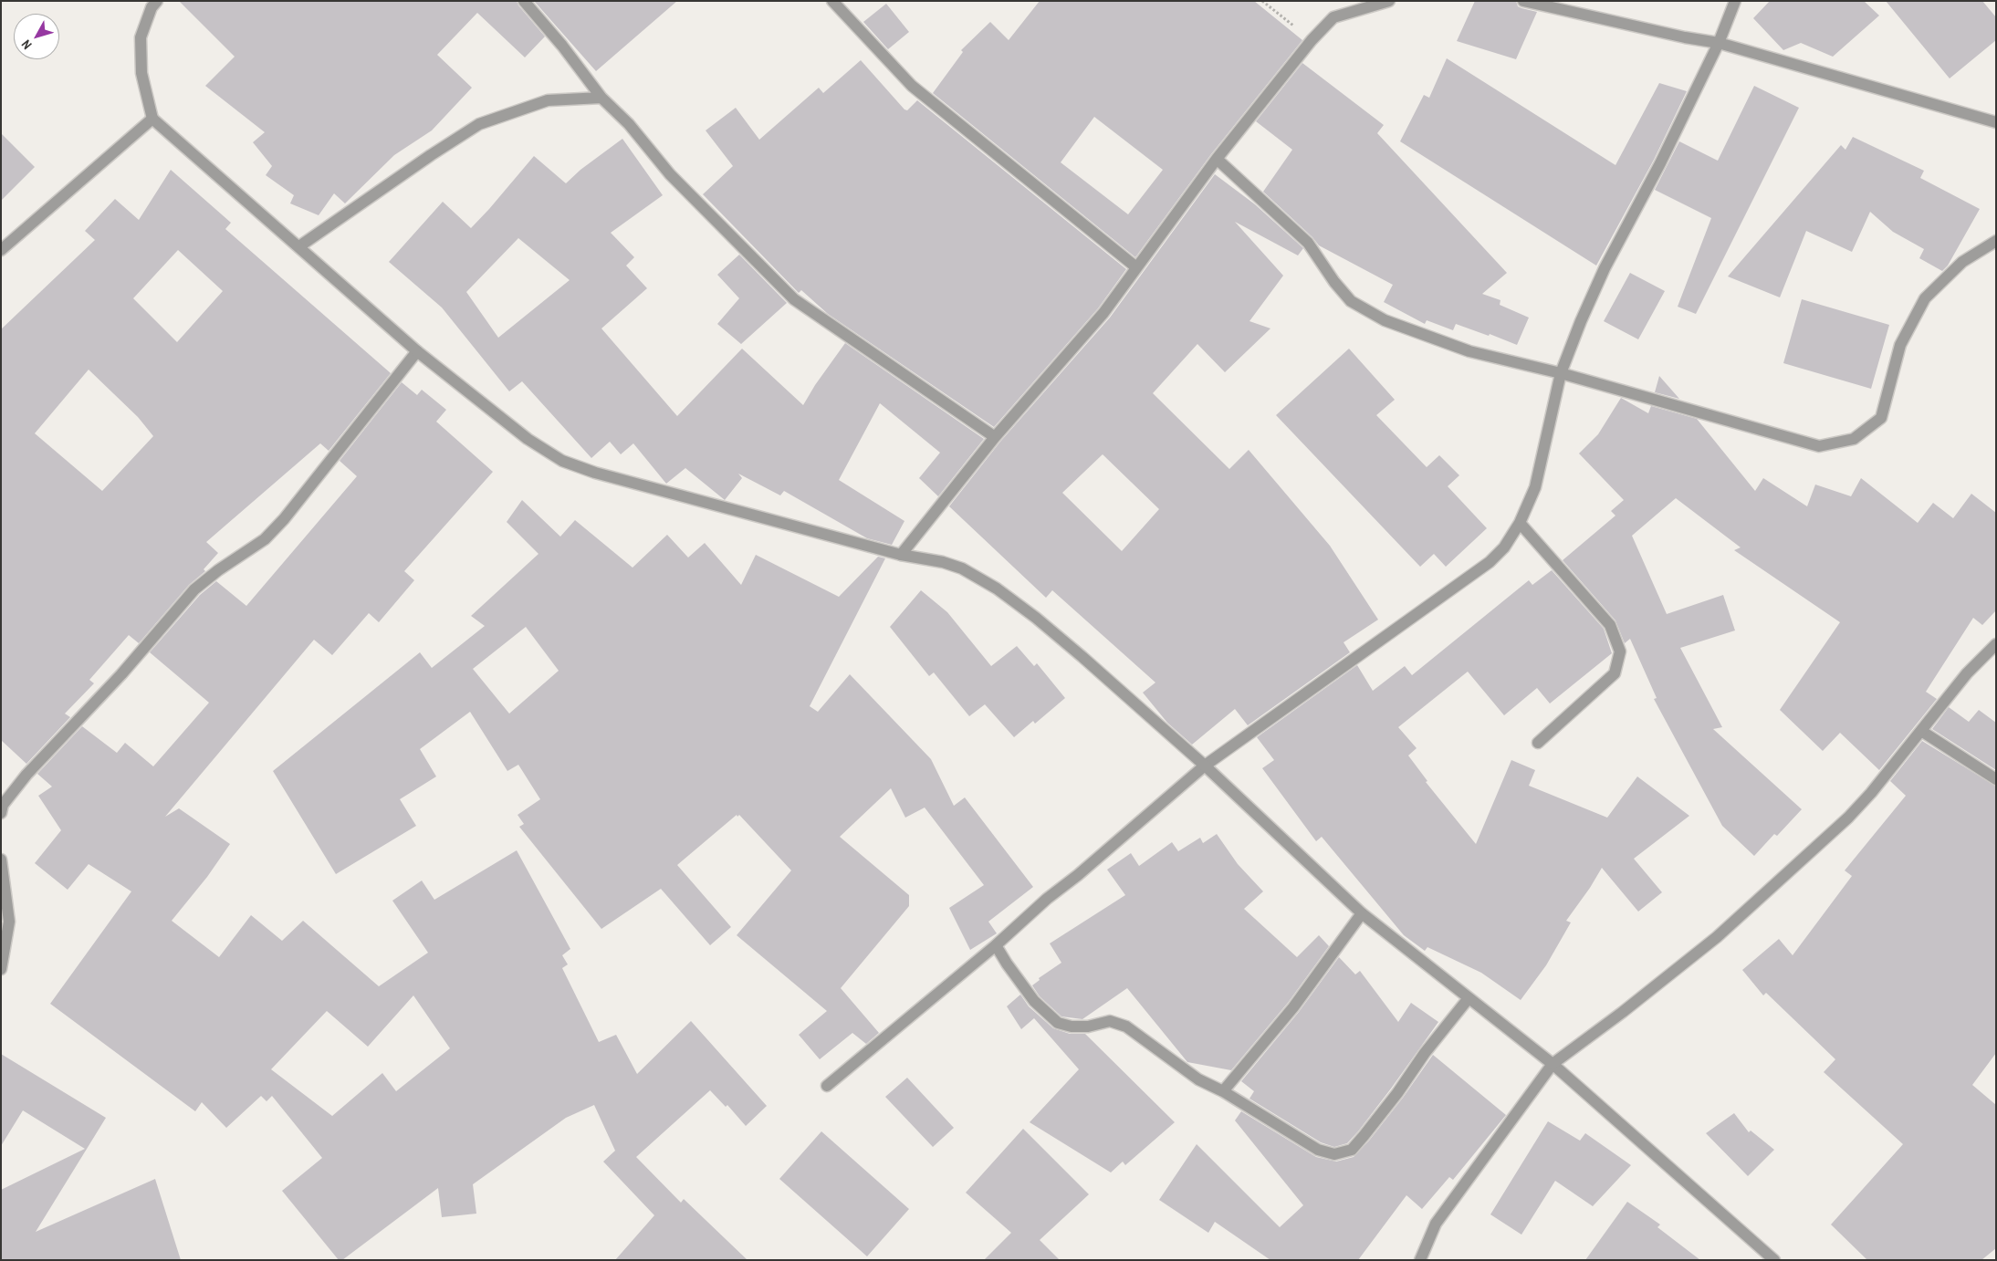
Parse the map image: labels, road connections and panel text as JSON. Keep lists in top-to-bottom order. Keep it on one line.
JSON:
{"north":"bottom left"}
